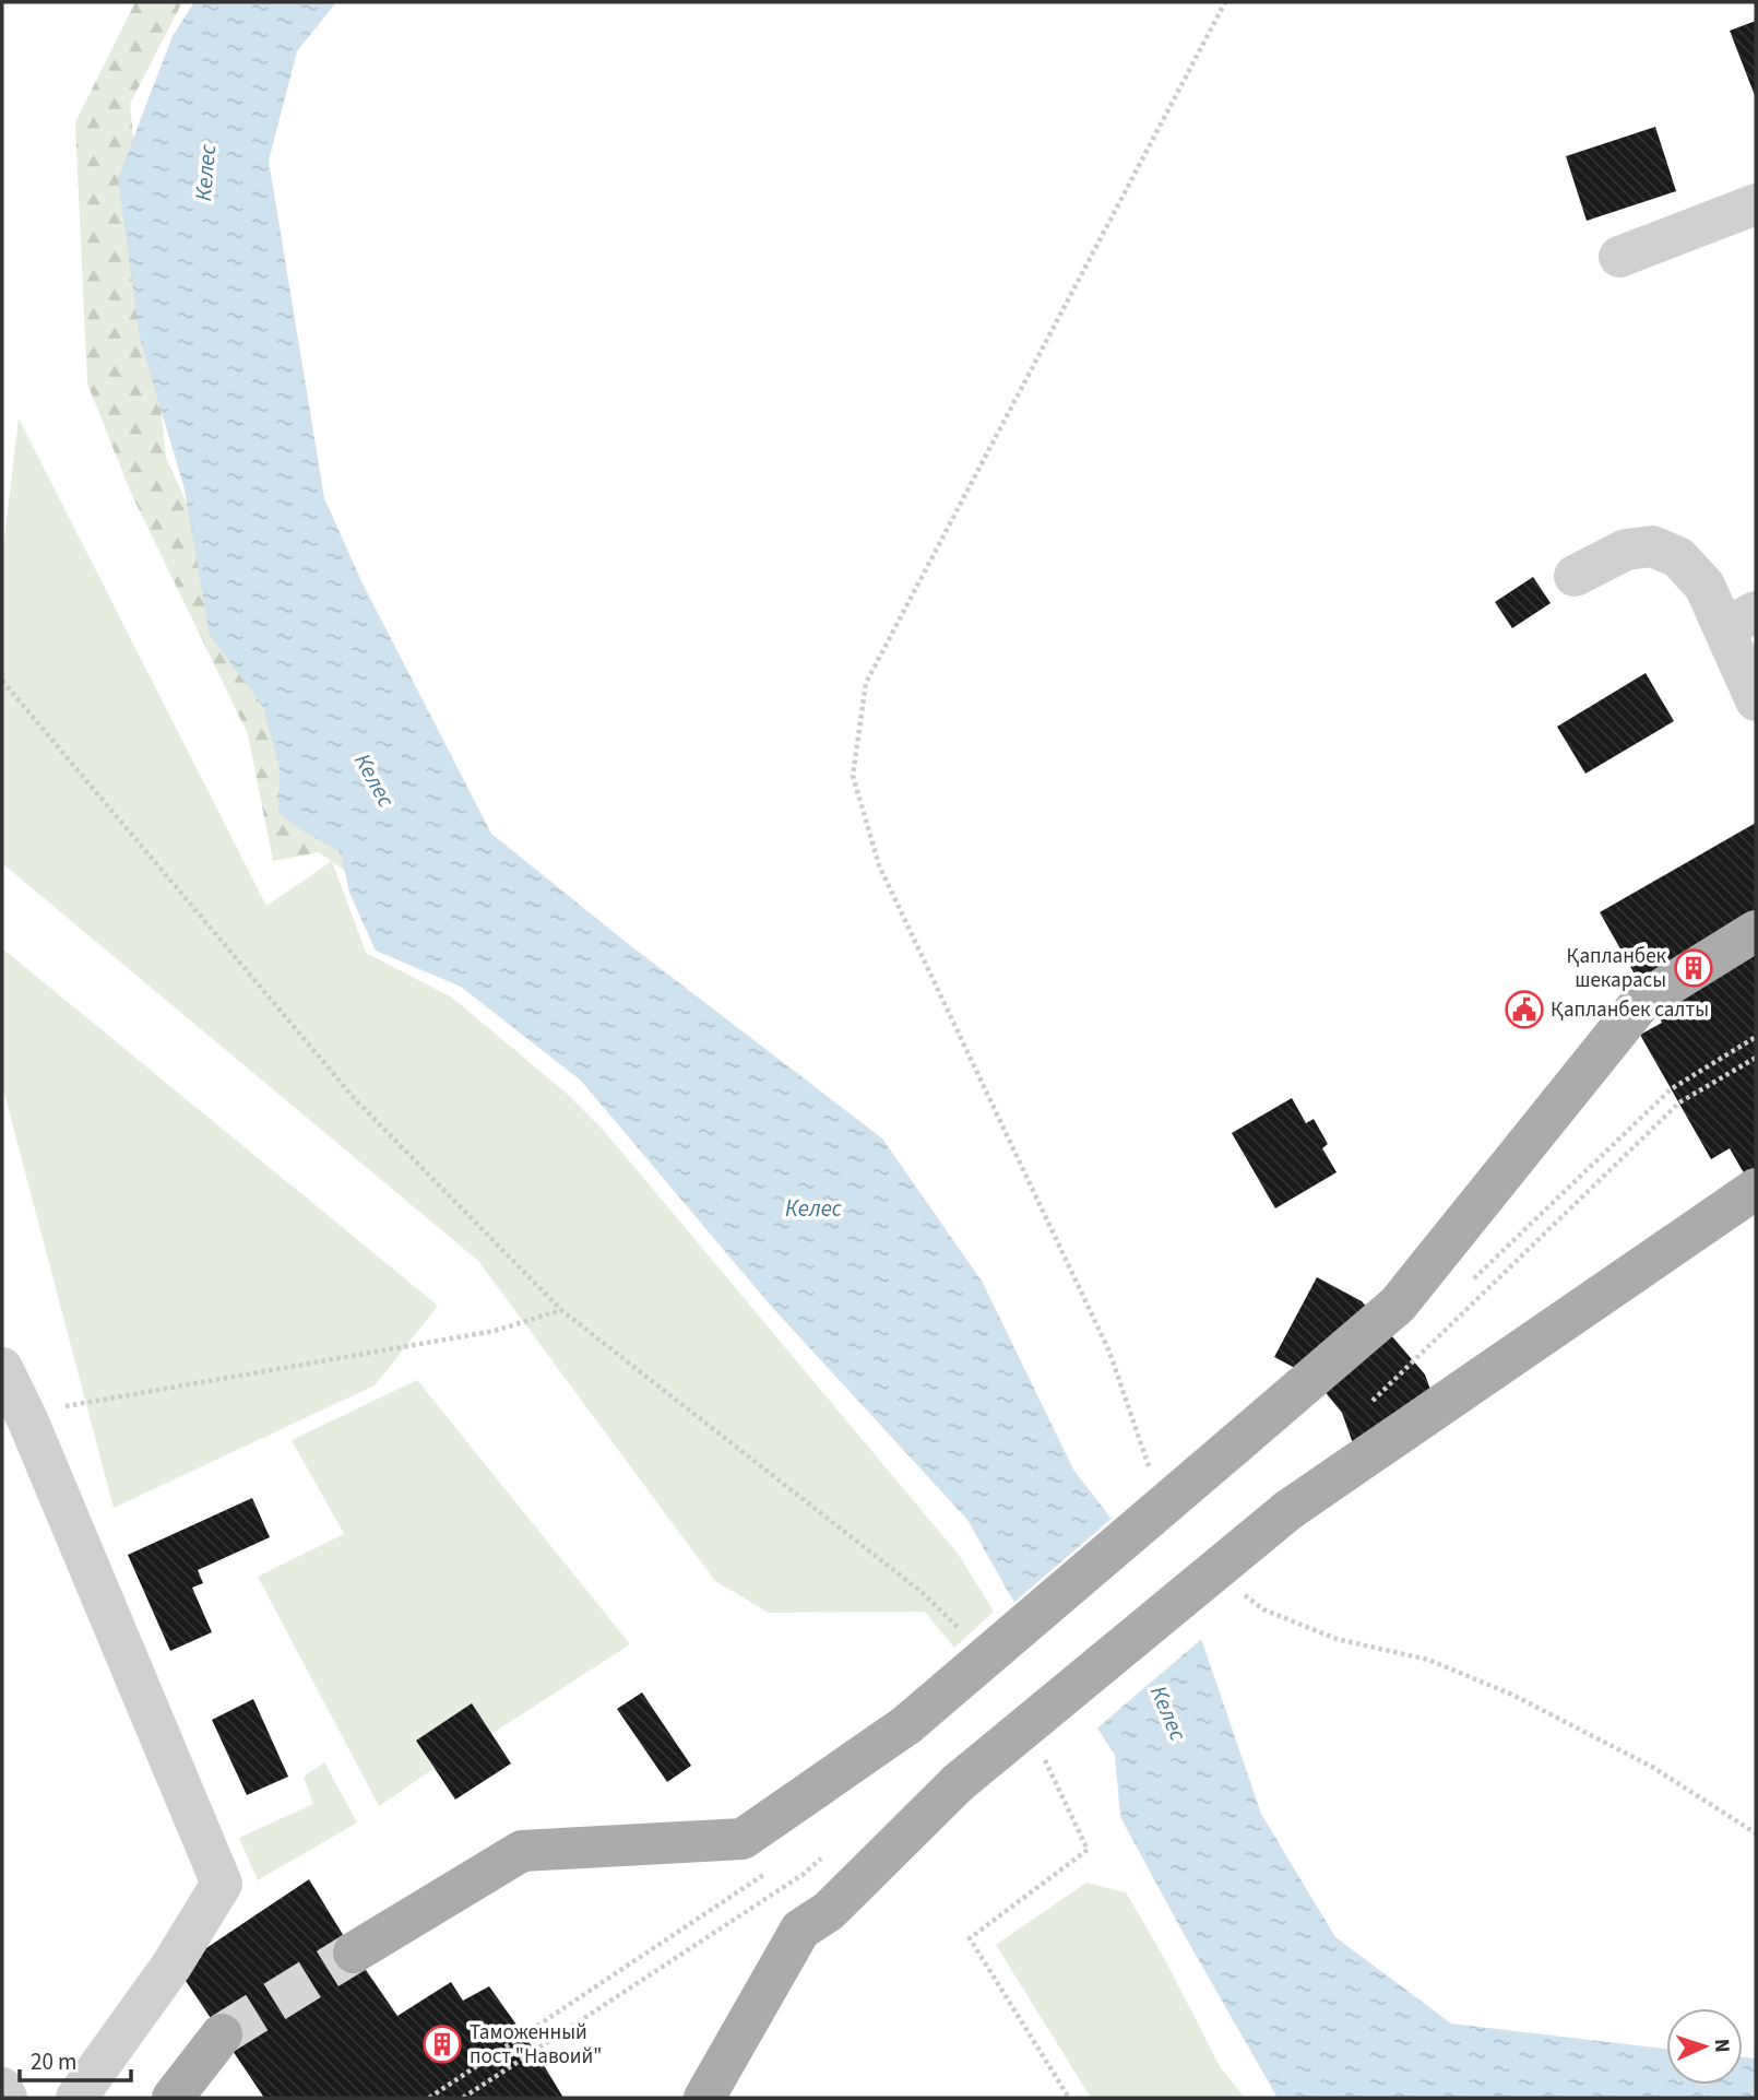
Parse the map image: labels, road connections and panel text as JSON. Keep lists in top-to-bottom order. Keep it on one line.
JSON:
{"water":["Келес"],"places":{"building":["Қапланбек шекарасы","Таможенный пост \"Навоий\""],"public building":["Қапланбек салты"]},"scale_bar":"20 m","north":"right"}
